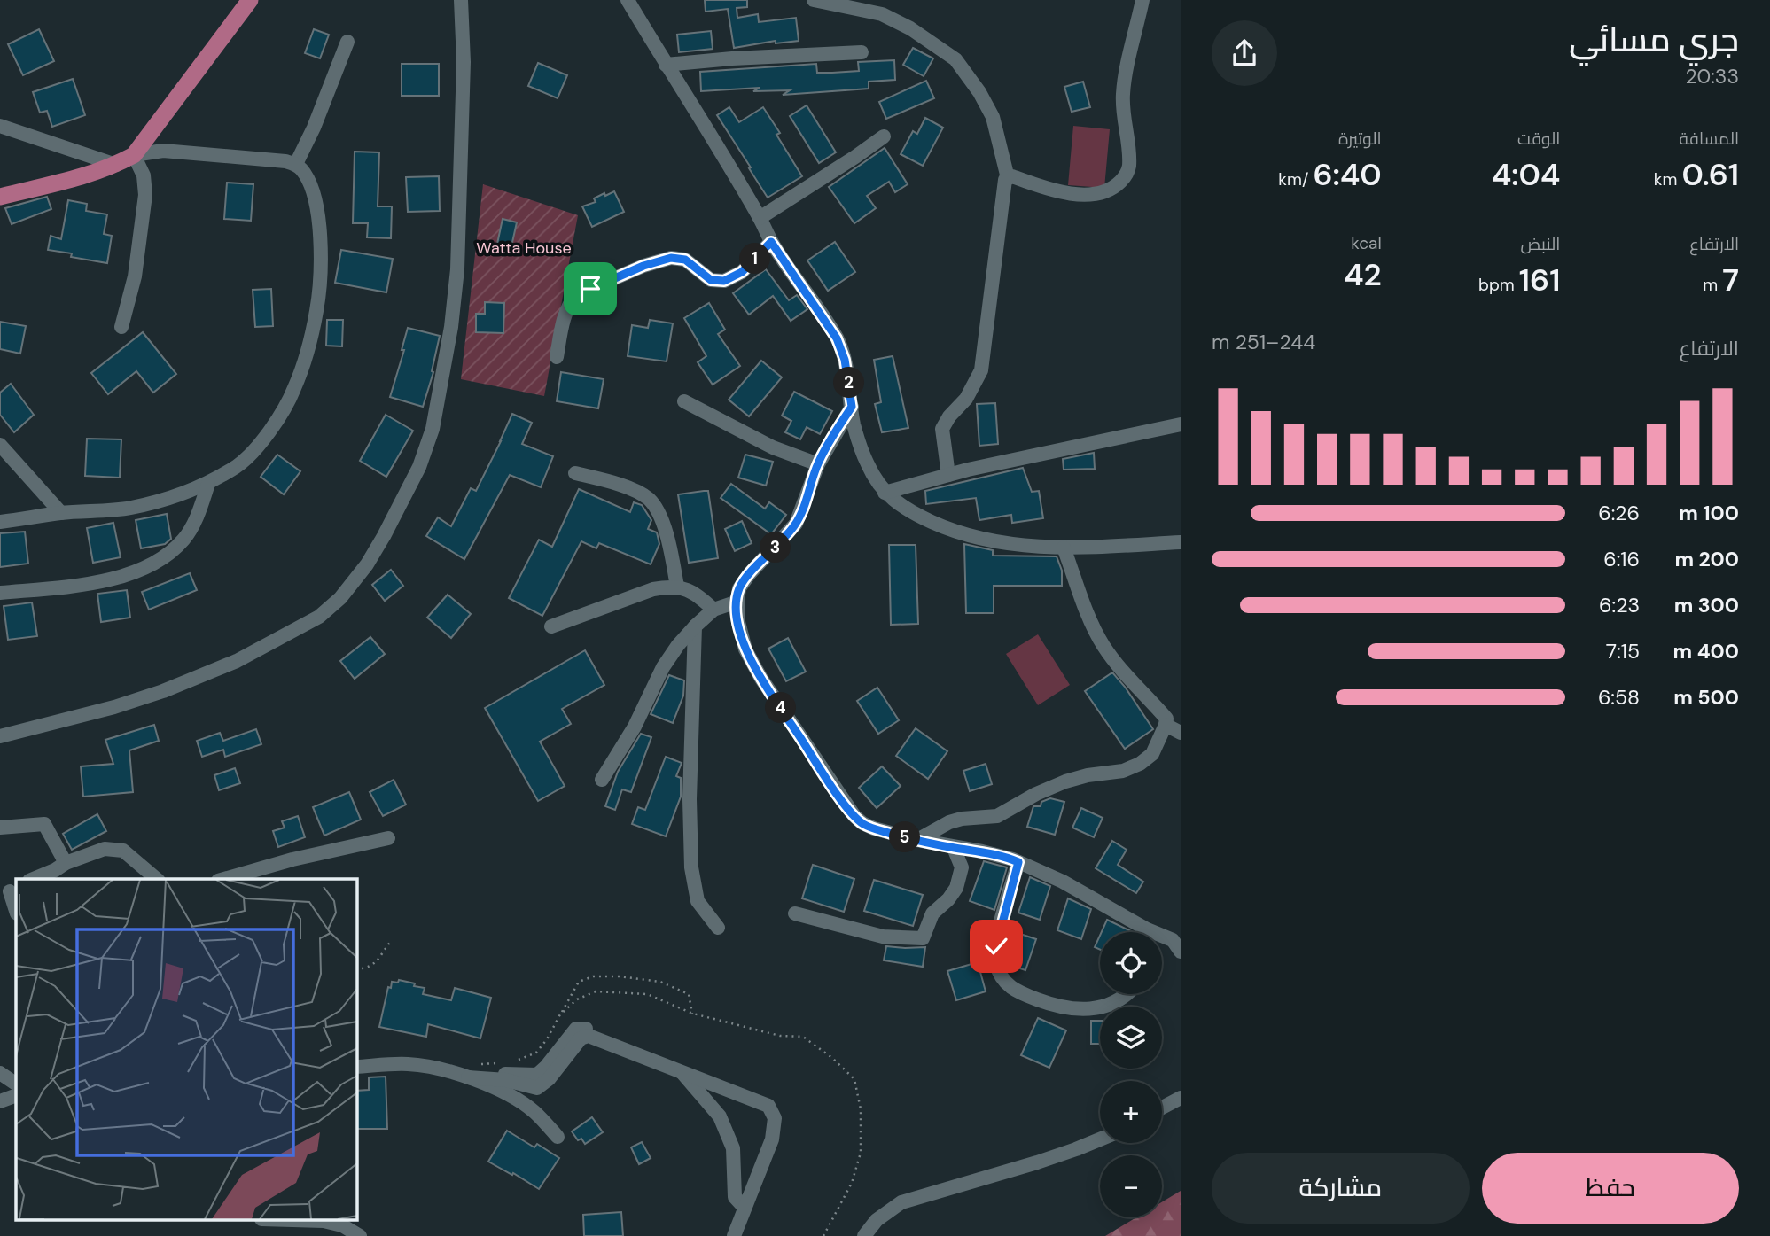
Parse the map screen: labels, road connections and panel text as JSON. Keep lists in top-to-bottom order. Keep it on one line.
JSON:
{"parks":["Watta House"],"page":{"heading":["جري مسائي","20:33"],"stats":[["المسافة","0.61 km"],["الوقت","4:04"],["الوتيرة","6:40 /km"],["الارتفاع","7 m"],["النبض","161 bpm"],["kcal","42"]],"pins":["1","2","3","4","5"],"chart":["الارتفاع","244–251 m"],"list":[{"name":"100 m","note":"6:26"},{"name":"200 m","note":"6:16"},{"name":"300 m","note":"6:23"},{"name":"400 m","note":"7:15"},{"name":"500 m","note":"6:58"}],"map_buttons":["+","−"],"buttons":["حفظ","مشاركة"]}}
